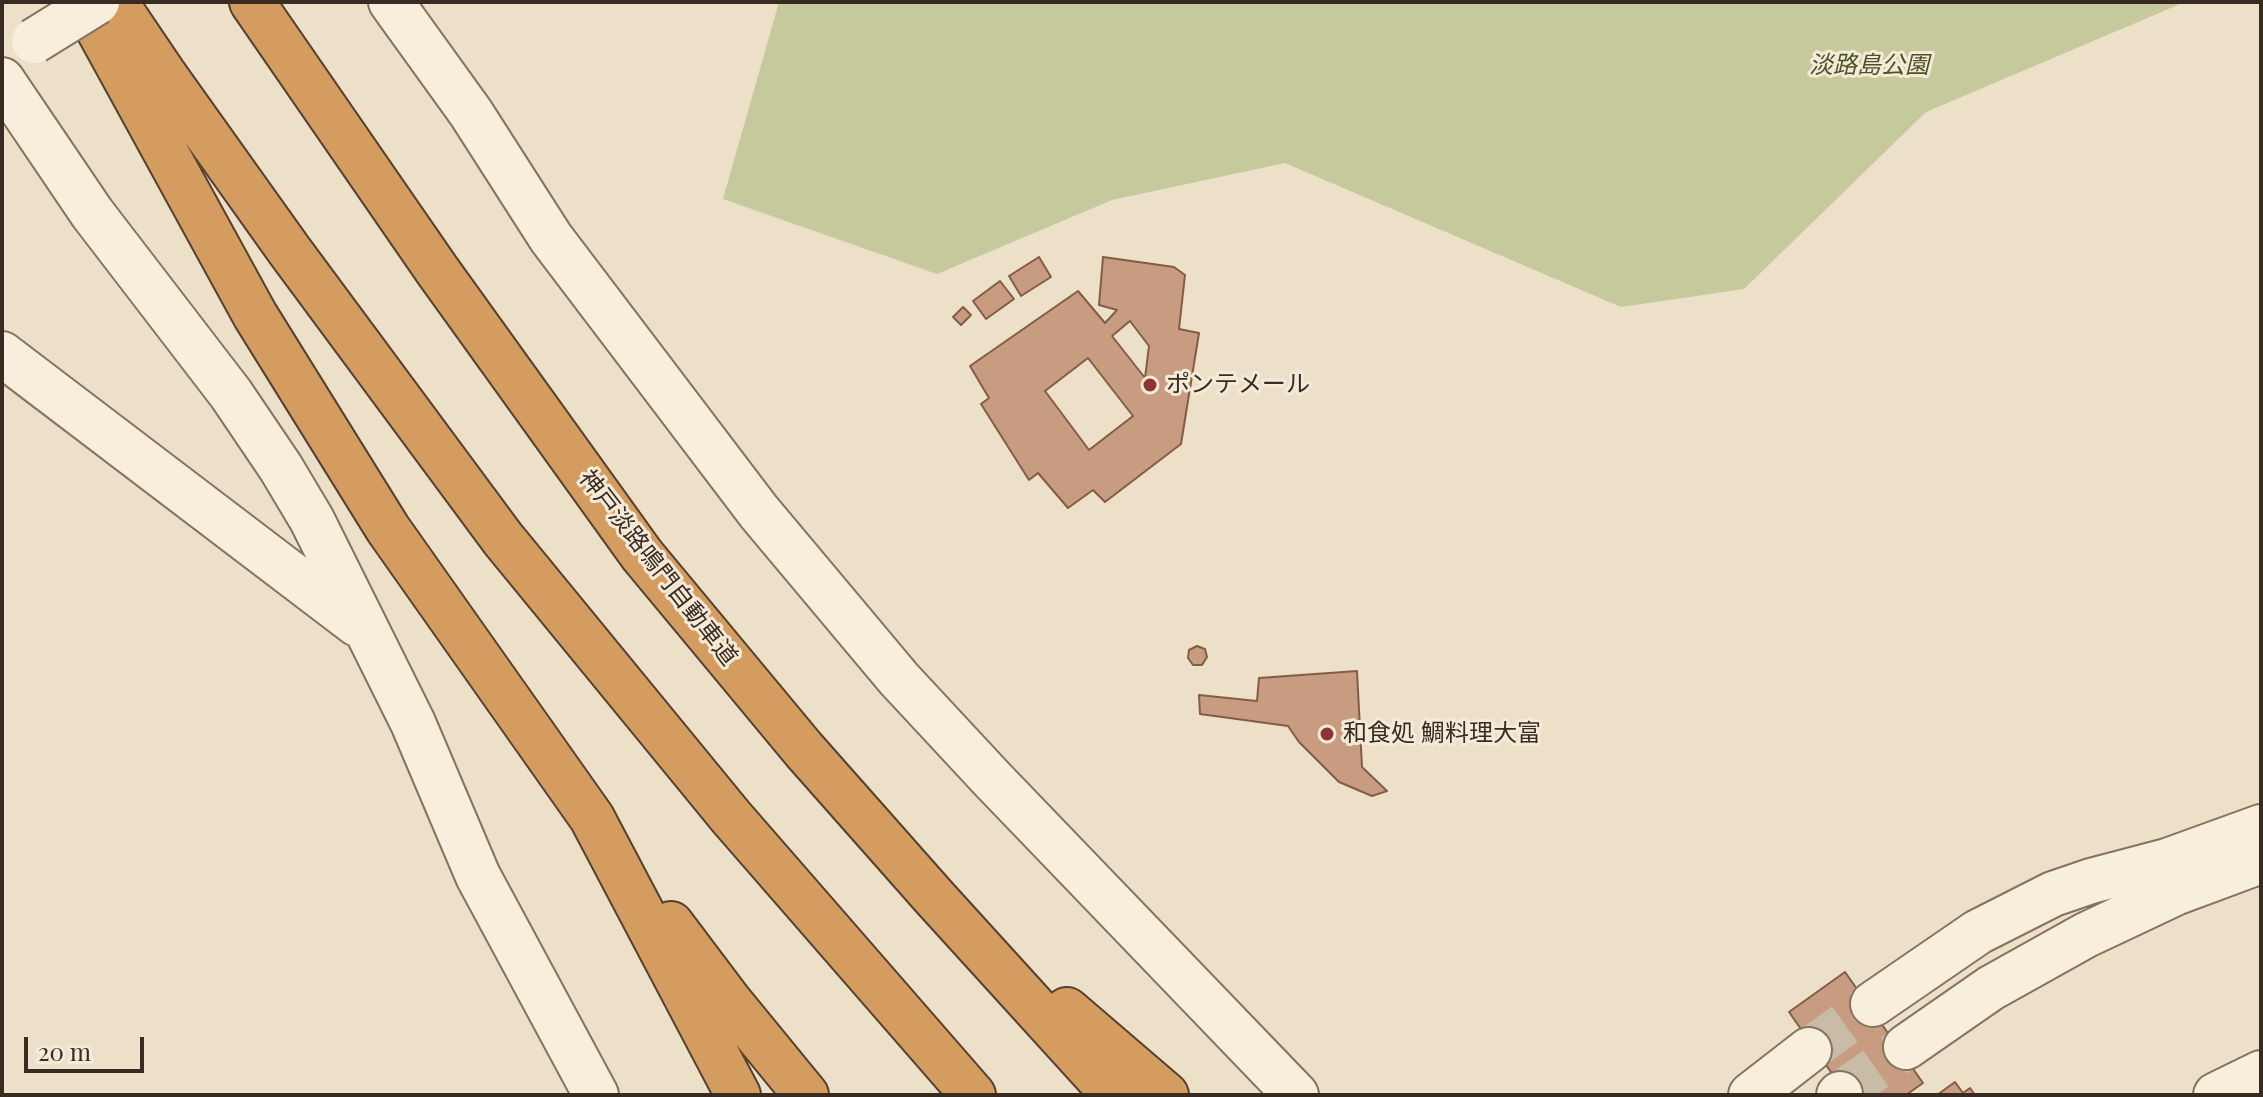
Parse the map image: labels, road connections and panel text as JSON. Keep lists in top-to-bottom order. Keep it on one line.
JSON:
{"streets":{"highway":["神戸淡路鳴門自動車道"]},"parks":["淡路島公園"],"places":["ポンテメール","和食処 鯛料理大富"],"scale_bar":"20 m"}
